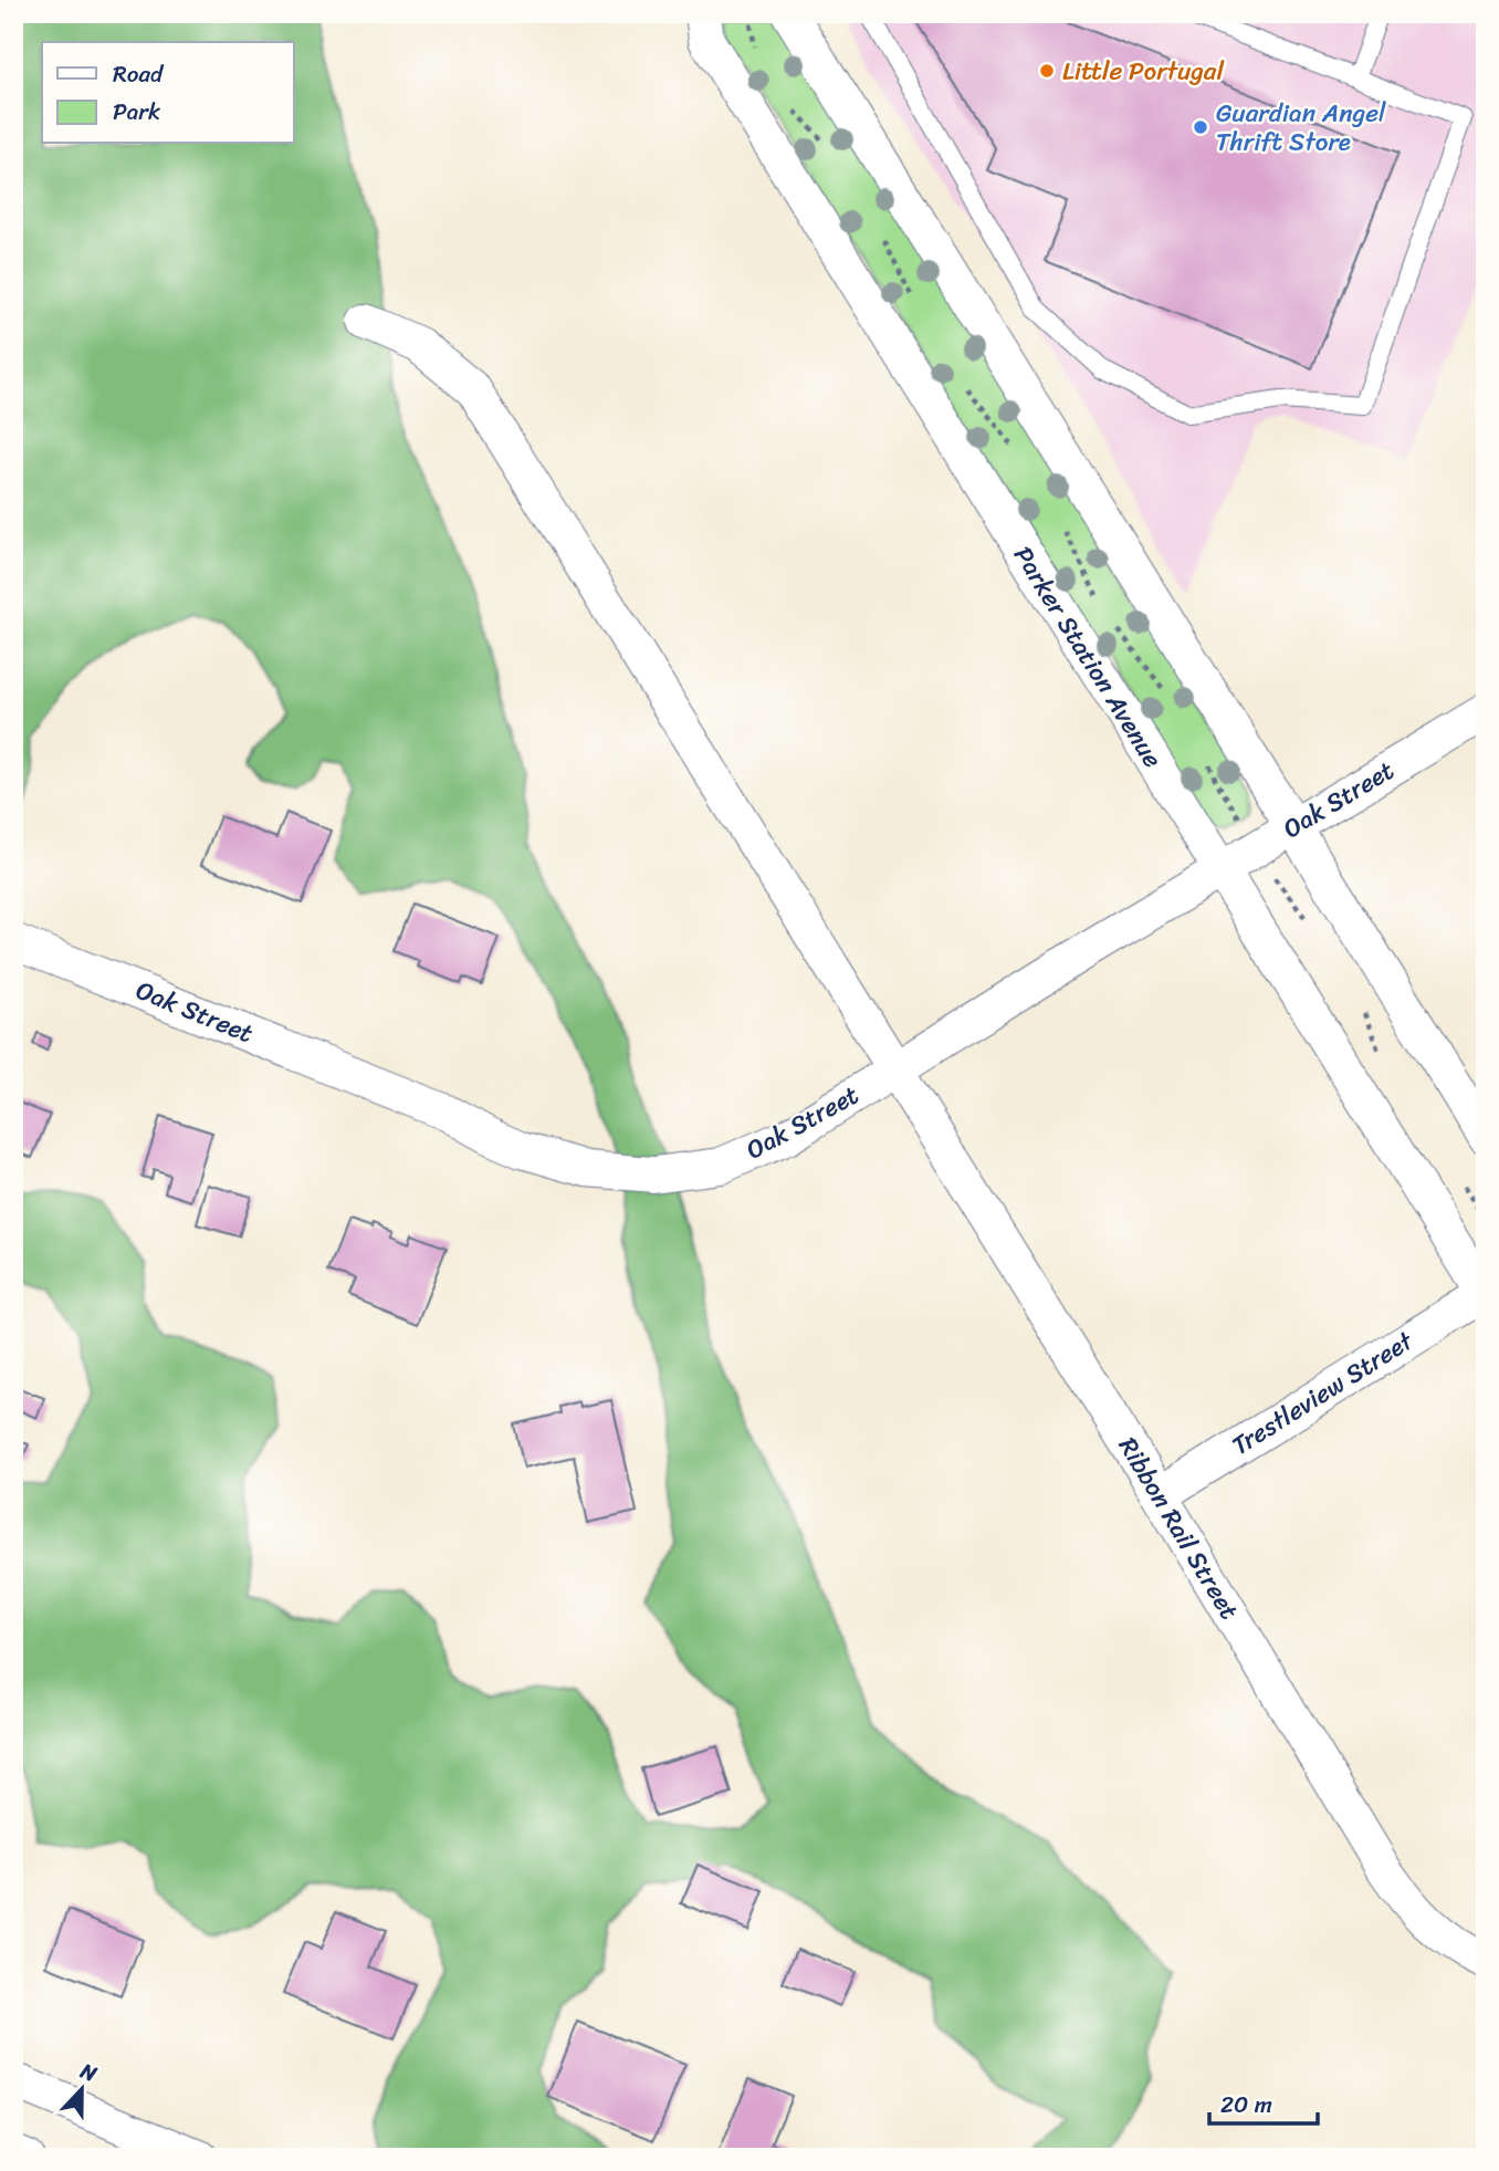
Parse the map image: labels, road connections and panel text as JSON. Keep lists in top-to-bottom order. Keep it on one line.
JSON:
{"streets":{"street":["Parker Station Avenue","Oak Street","Trestleview Street","Ribbon Rail Street"]},"crossings":[["Parker Station Avenue","Oak Street"],["Parker Station Avenue","Trestleview Street"],["Oak Street","Ribbon Rail Street"],["Trestleview Street","Ribbon Rail Street"]],"places":["Little Portugal","Guardian Angel Thrift Store"],"legend":["Road","Park"],"scale_bar":"20 m","north":"top"}
